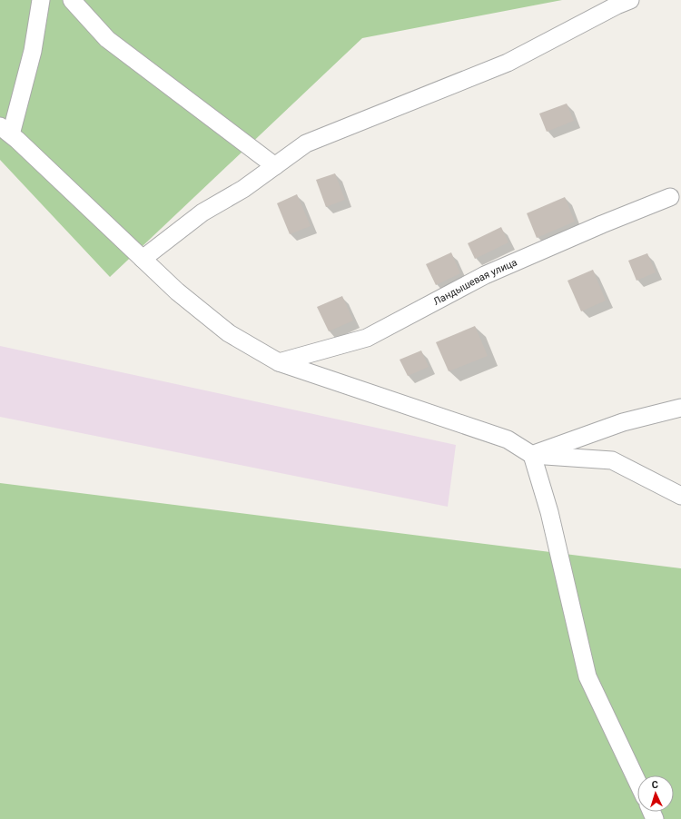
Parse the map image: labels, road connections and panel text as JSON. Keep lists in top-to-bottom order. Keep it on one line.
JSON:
{"streets":{"street":["Ландышевая улица"]},"north":"top"}
